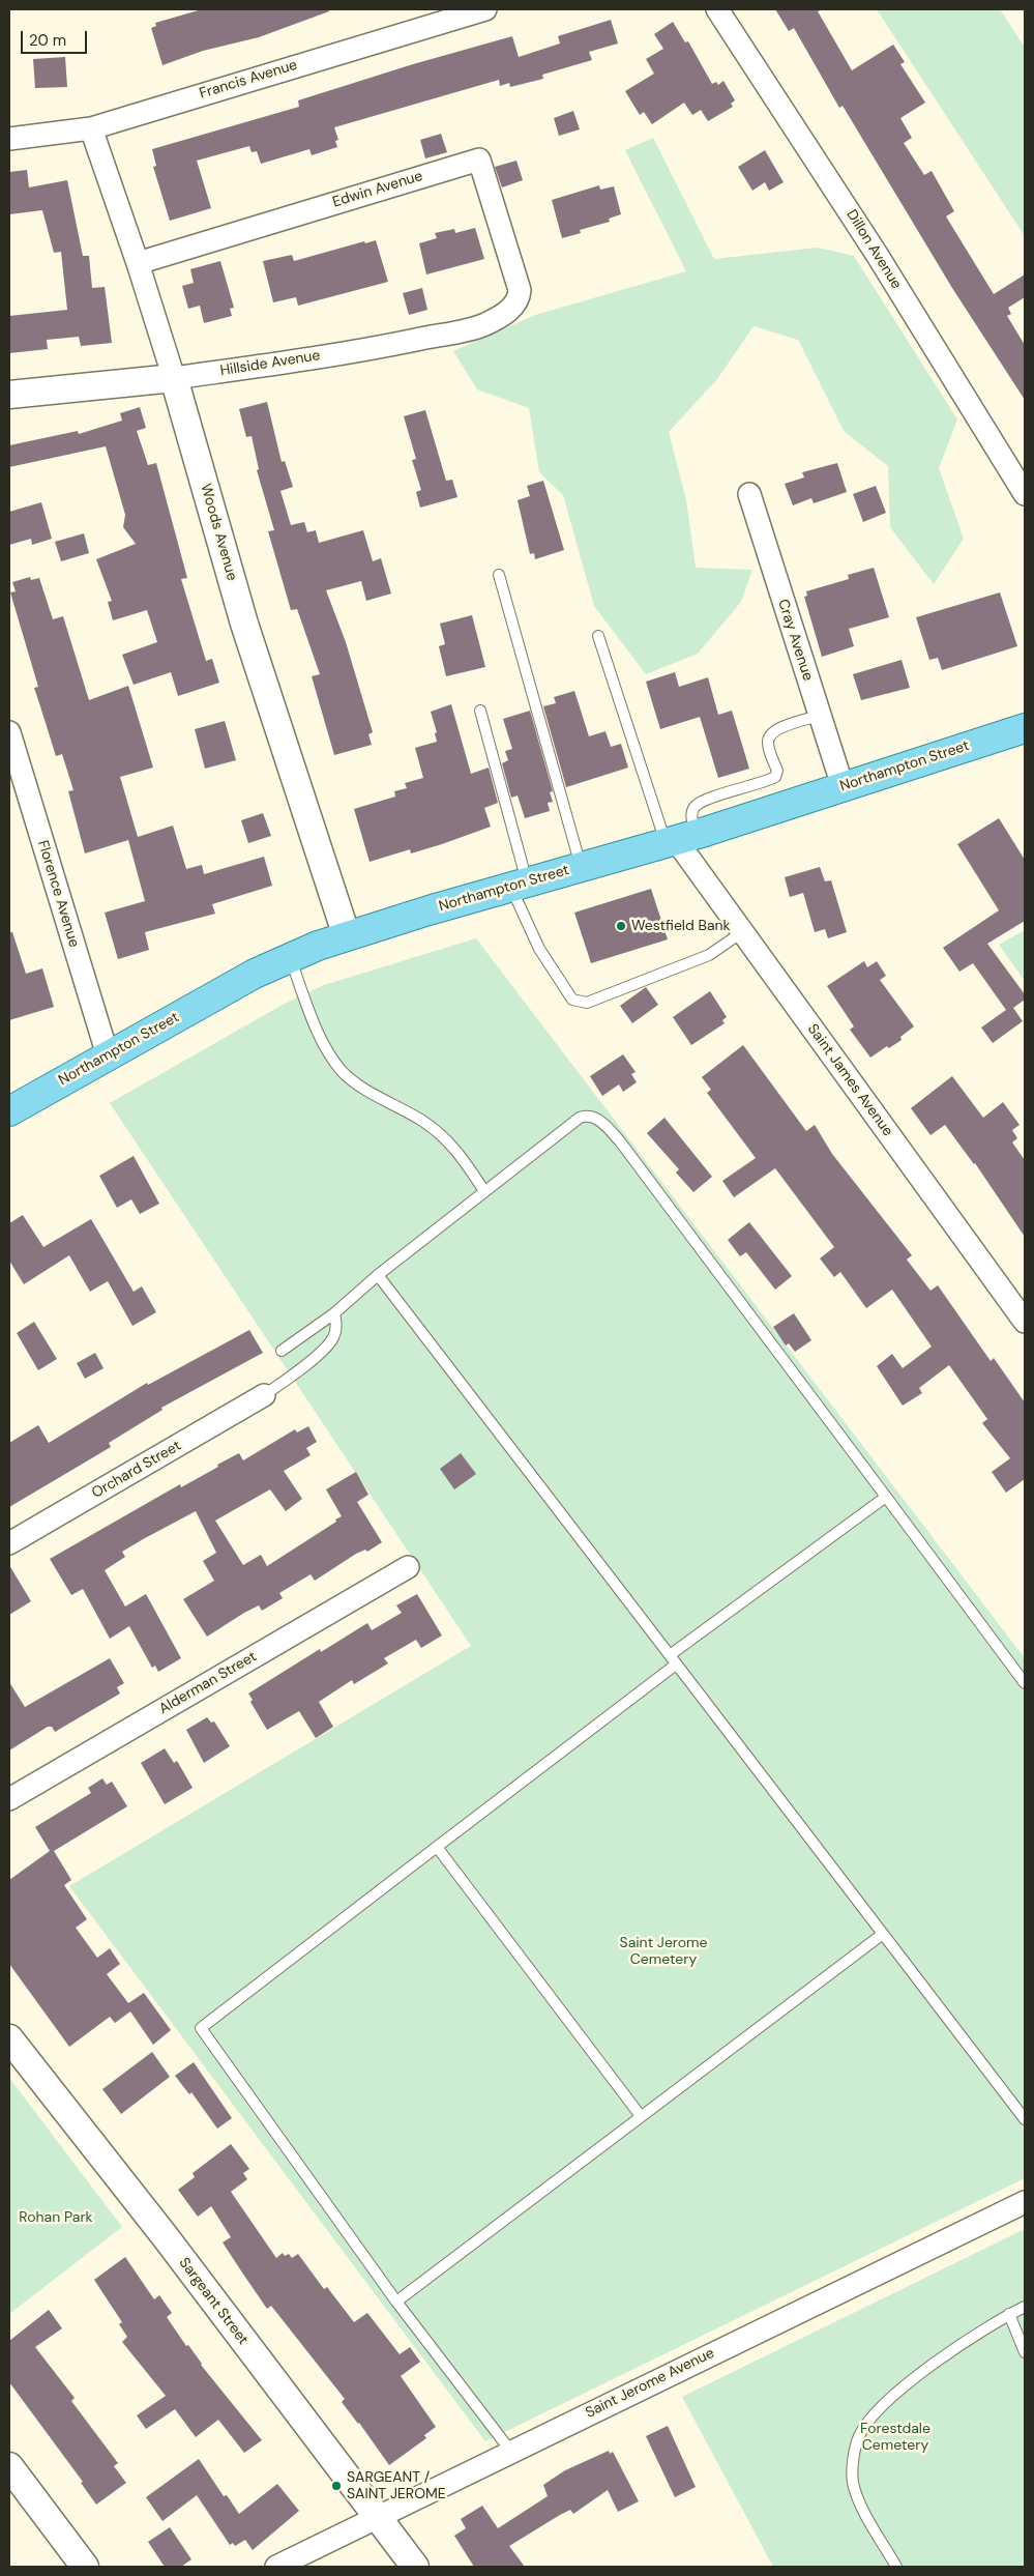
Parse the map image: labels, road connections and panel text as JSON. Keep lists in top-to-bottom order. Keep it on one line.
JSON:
{"streets":{"main road":["Northampton Street"],"street":["Francis Avenue","Edwin Avenue","Dillon Avenue","Hillside Avenue","Woods Avenue","Cray Avenue","Florence Avenue","Saint James Avenue","Orchard Street","Alderman Street","Sargeant Street","Saint Jerome Avenue"]},"crossings":[["Francis Avenue","Woods Avenue"],["Edwin Avenue","Hillside Avenue"],["Edwin Avenue","Woods Avenue"],["Hillside Avenue","Woods Avenue"],["Woods Avenue","Northampton Street"],["Cray Avenue","Northampton Street"],["Northampton Street","Florence Avenue"],["Northampton Street","Saint James Avenue"],["Sargeant Street","Saint Jerome Avenue"]],"parks":["Saint Jerome Cemetery","Rohan Park","Forestdale Cemetery"],"places":["Westfield Bank","SARGEANT / SAINT JEROME"],"scale_bar":"20 m"}
